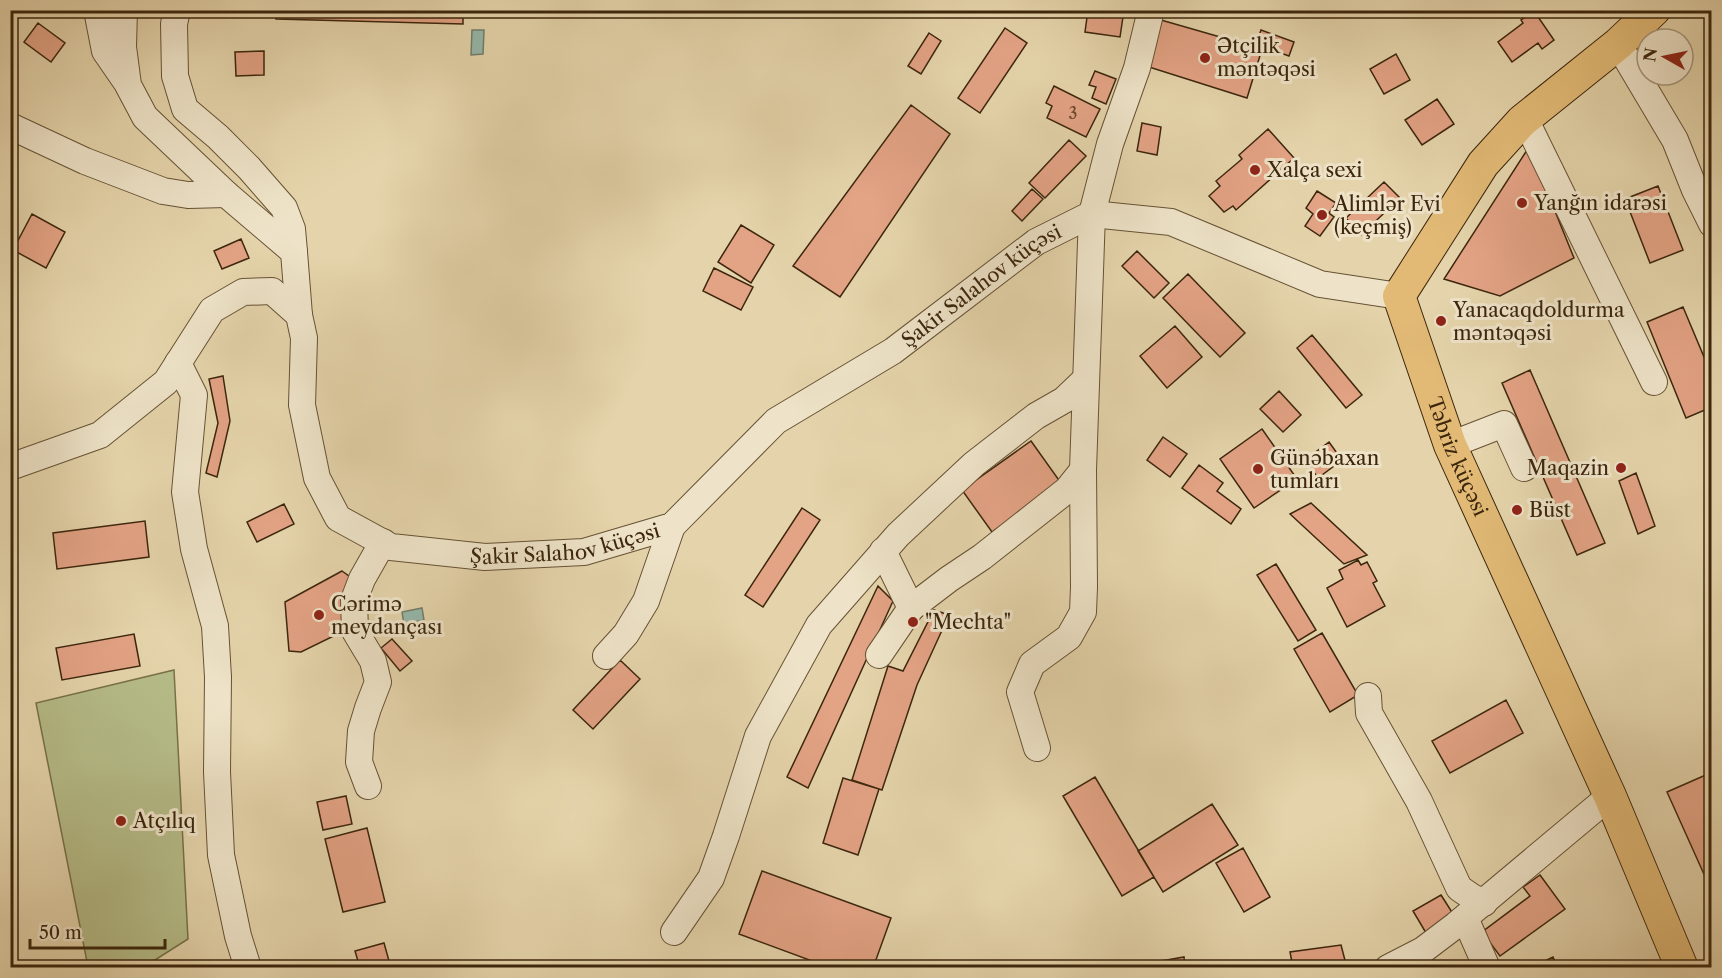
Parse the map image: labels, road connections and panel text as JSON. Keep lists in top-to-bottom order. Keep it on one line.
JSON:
{"streets":{"main road":["Təbriz küçəsi"],"street":["Şakir Salahov küçəsi"]},"places":["Ətçilik məntəqəsi","Xalça sexi","Yanğın idarəsi","Alimlər Evi (keçmiş)","Yanacaqdoldurma məntəqəsi","Maqazin","Günəbaxan tumları","Büst","Cərimə meydançası","\"Mechta\"","Atçılıq"],"house_numbers":["3"],"scale_bar":"50 m","north":"left"}
